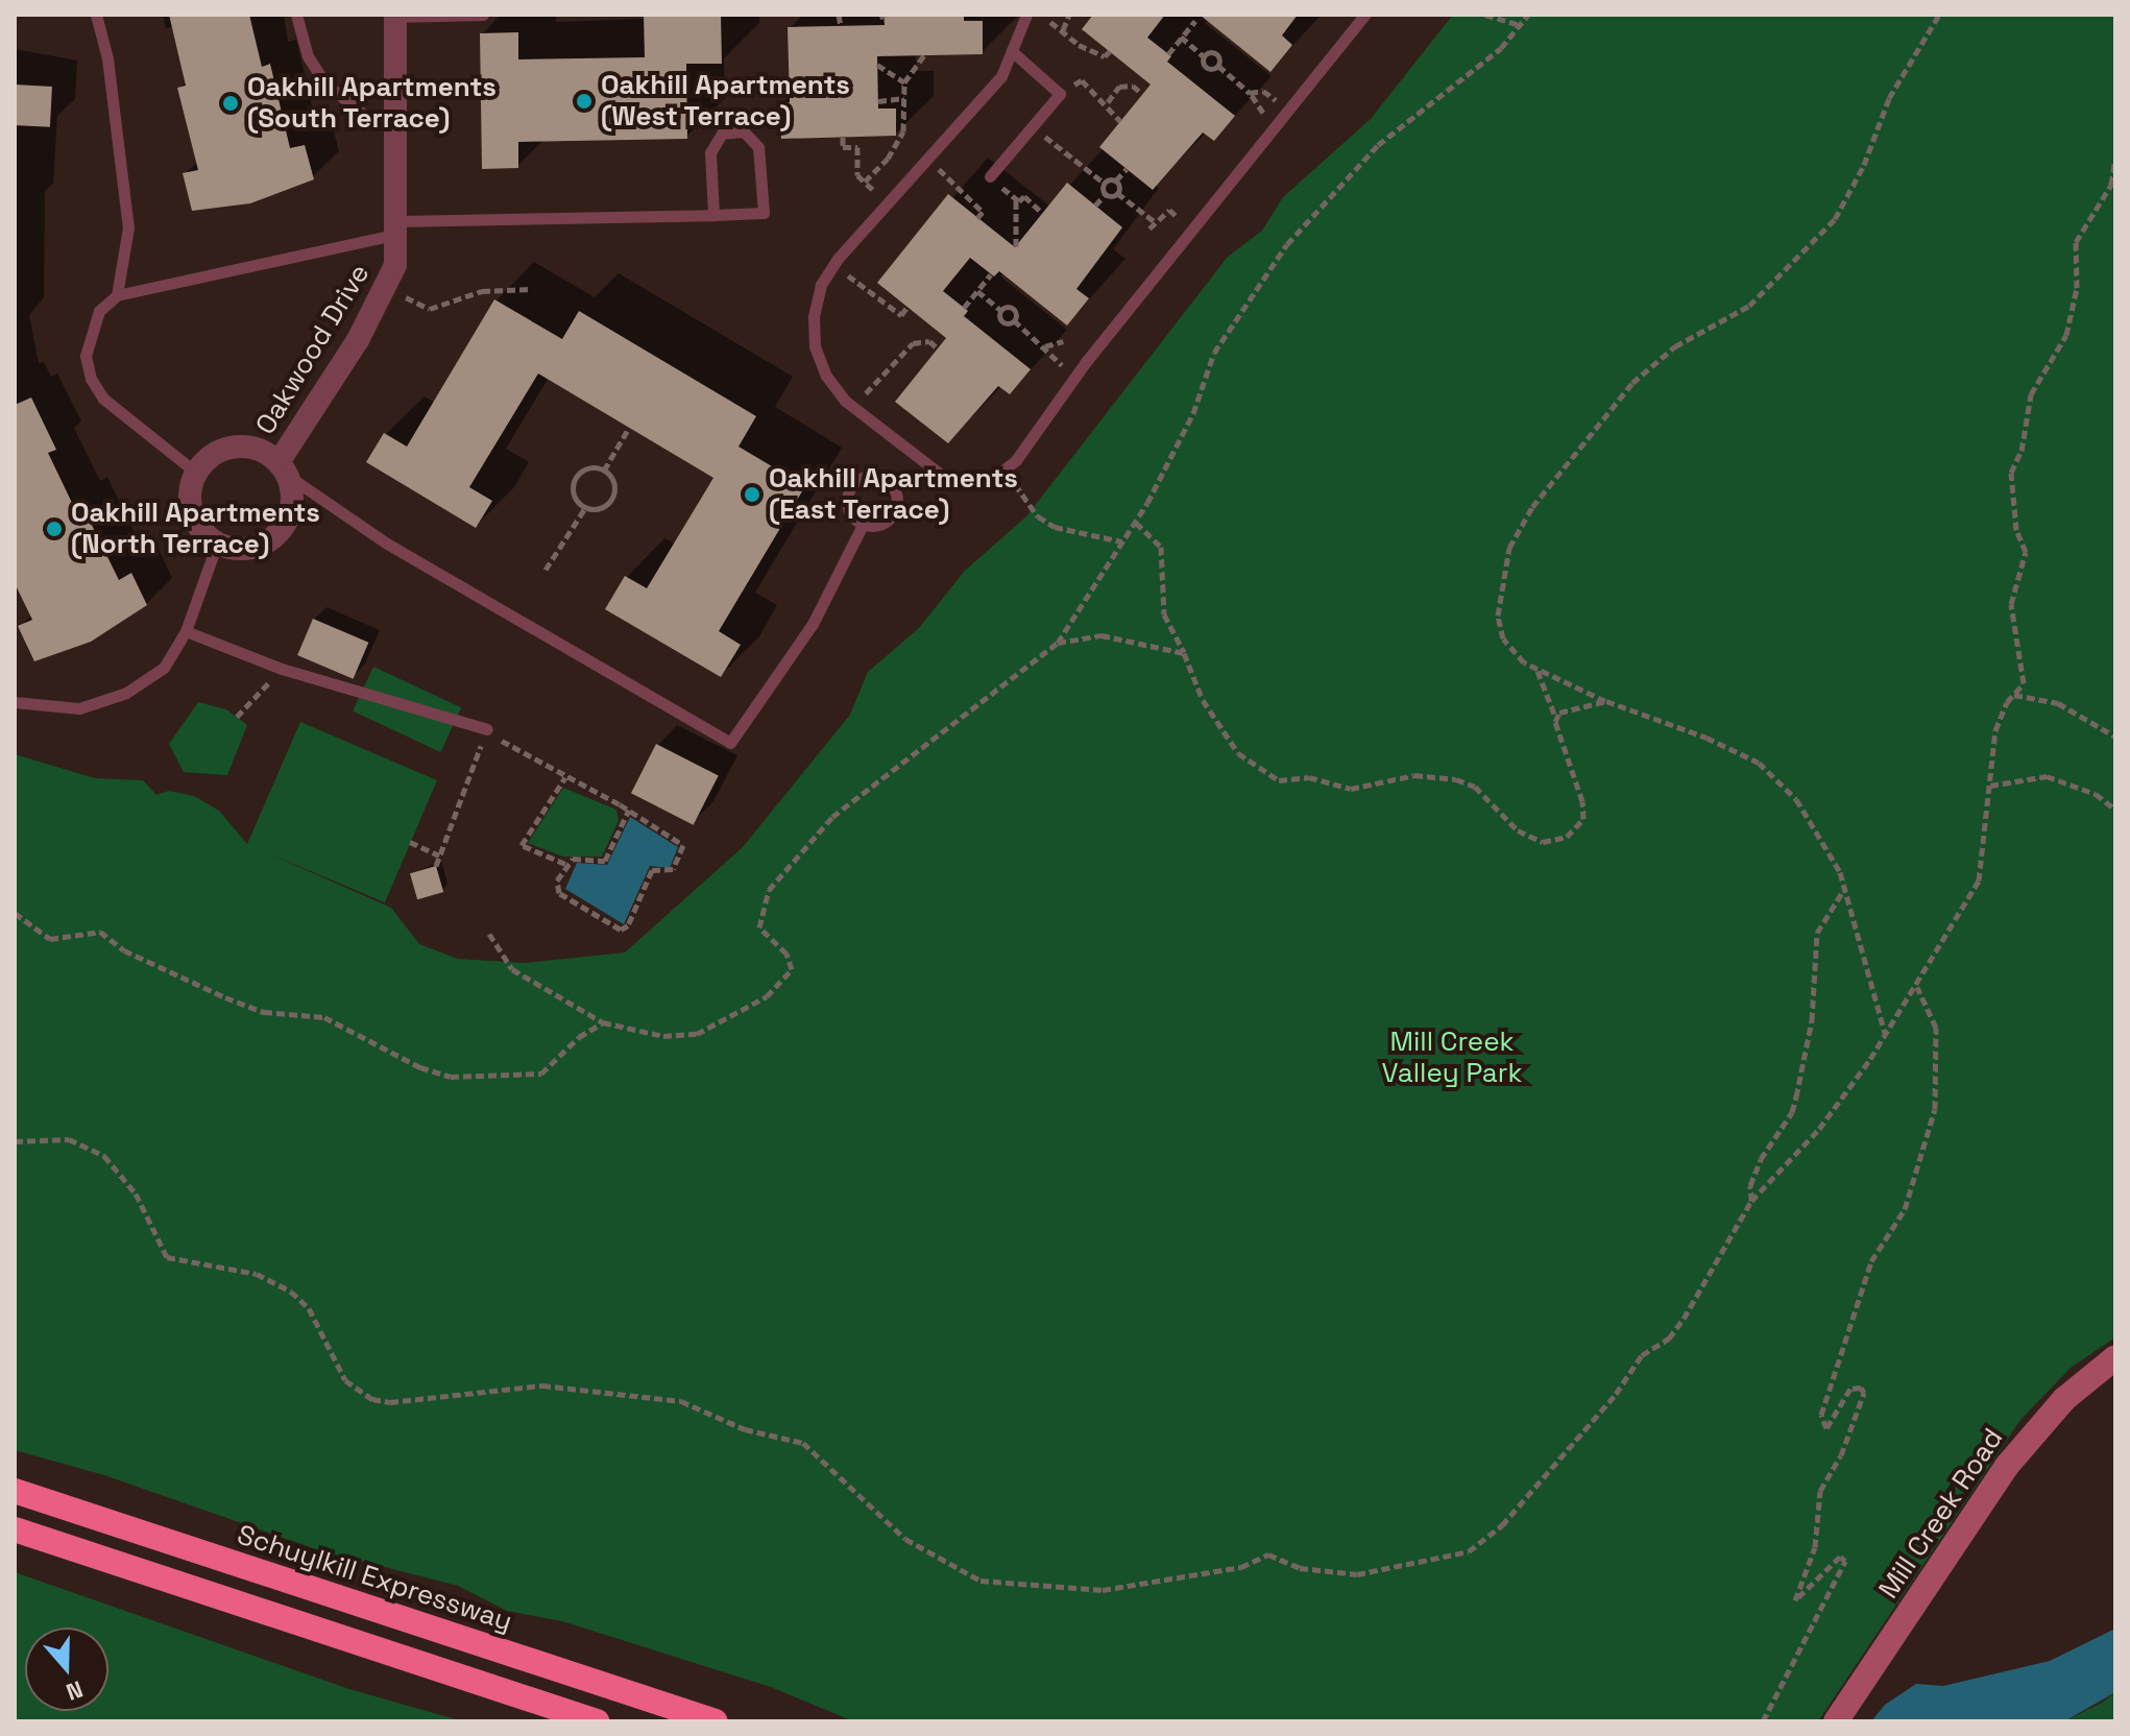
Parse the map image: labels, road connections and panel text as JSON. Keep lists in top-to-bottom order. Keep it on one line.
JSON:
{"streets":{"highway":["Schuylkill Expressway"],"street":["Oakwood Drive","Mill Creek Road"]},"parks":["Mill Creek Valley Park"],"places":["Oakhill Apartments (West Terrace)","Oakhill Apartments (South Terrace)","Oakhill Apartments (East Terrace)","Oakhill Apartments (North Terrace)"],"north":"bottom"}
